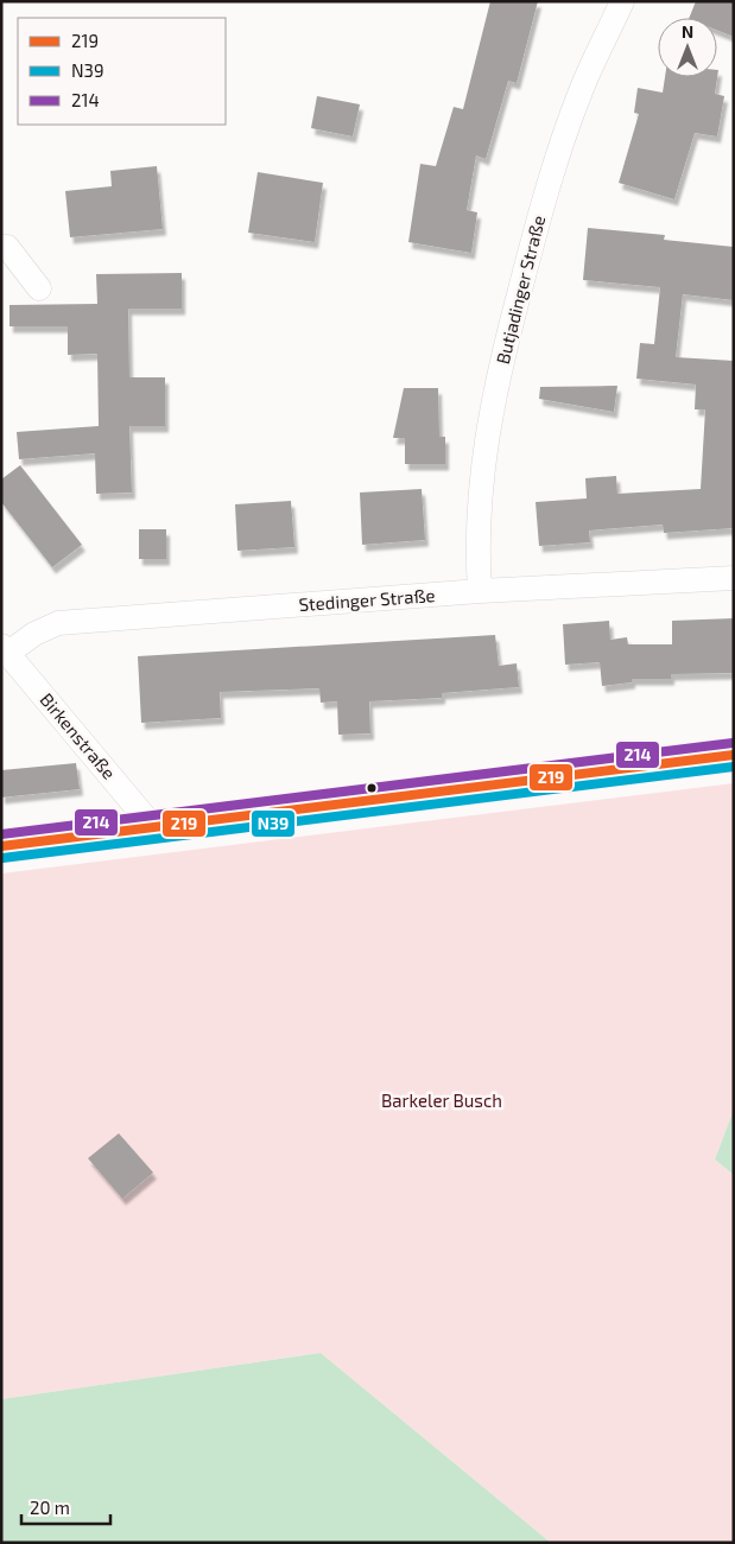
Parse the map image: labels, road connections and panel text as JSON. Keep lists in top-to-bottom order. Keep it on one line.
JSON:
{"streets":{"street":["Butjadinger Straße","Stedinger Straße","Birkenstraße"]},"crossings":[["Butjadinger Straße","Stedinger Straße"],["Stedinger Straße","Birkenstraße"]],"parks":["Barkeler Busch"],"lines":["transit line 214","transit line 219","transit line N39"],"legend":["219","N39","214"],"scale_bar":"20 m","north":"top"}
